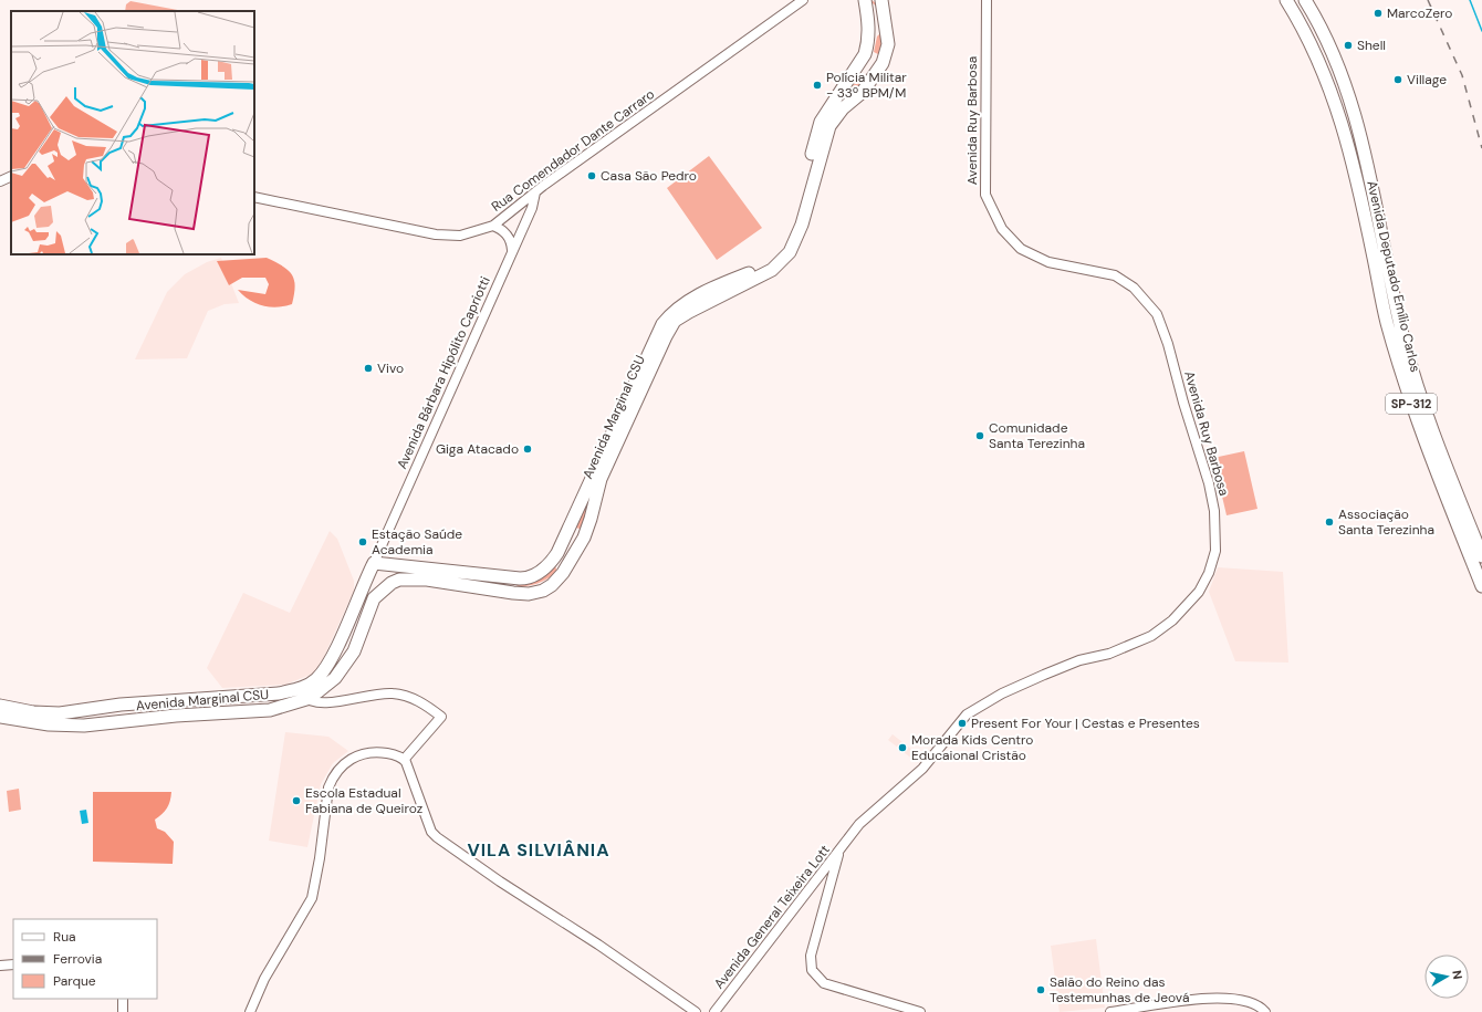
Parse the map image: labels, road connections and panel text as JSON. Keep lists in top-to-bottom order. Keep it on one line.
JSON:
{"streets":{"main road":["Avenida Deputado Emílio Carlos","SP-312","Avenida Marginal CSU"],"street":["Avenida Ruy Barbosa","Rua Comendador Dante Carraro","Avenida Bárbara Hipólito Capriotti","Avenida General Teixeira Lott"]},"crossings":[["Avenida Ruy Barbosa","Avenida General Teixeira Lott"],["Rua Comendador Dante Carraro","Avenida Bárbara Hipólito Capriotti"],["Avenida Bárbara Hipólito Capriotti","Avenida Marginal CSU"]],"districts":["VILA SILVIÂNIA"],"places":["MarcoZero","Shell","Village","Polícia Militar - 33º BPM/M","Casa São Pedro","Vivo","Comunidade Santa Terezinha","Giga Atacado","Associação Santa Terezinha","Estação Saúde Academia","Present For Your | Cestas e Presentes","Morada Kids Centro Educaional Cristão","Escola Estadual Fabiana de Queiroz","Salão do Reino das Testemunhas de Jeová"],"legend":["Rua","Ferrovia","Parque"],"north":"right"}
